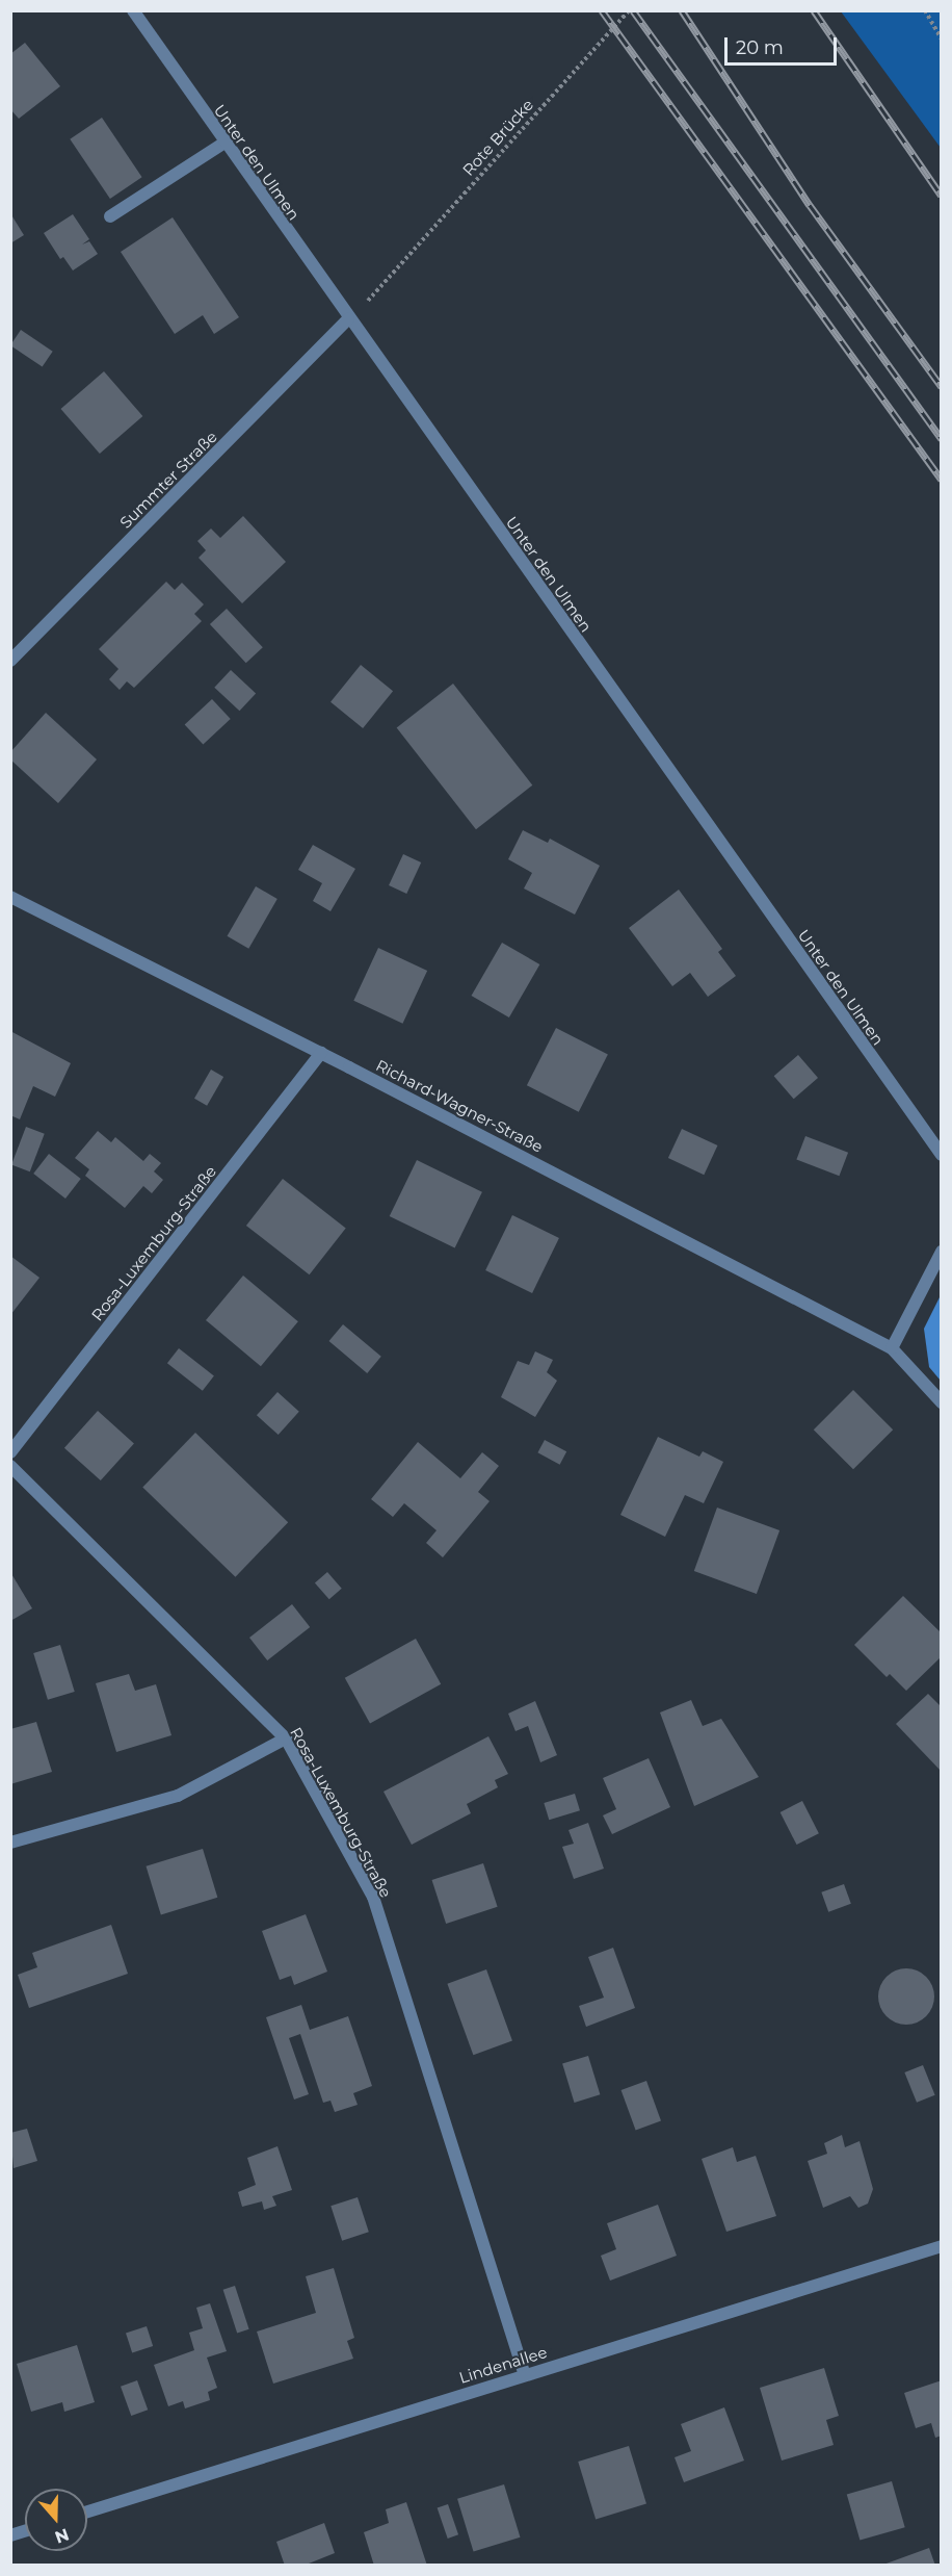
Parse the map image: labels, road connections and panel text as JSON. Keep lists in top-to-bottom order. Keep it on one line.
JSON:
{"streets":{"street":["Unter den Ulmen","Summter Straße","Richard-Wagner-Straße","Rosa-Luxemburg-Straße","Lindenallee"],"path":["Rote Brücke"]},"crossings":[["Unter den Ulmen","Summter Straße"],["Richard-Wagner-Straße","Rosa-Luxemburg-Straße"],["Rosa-Luxemburg-Straße","Lindenallee"]],"scale_bar":"20 m","north":"bottom"}
